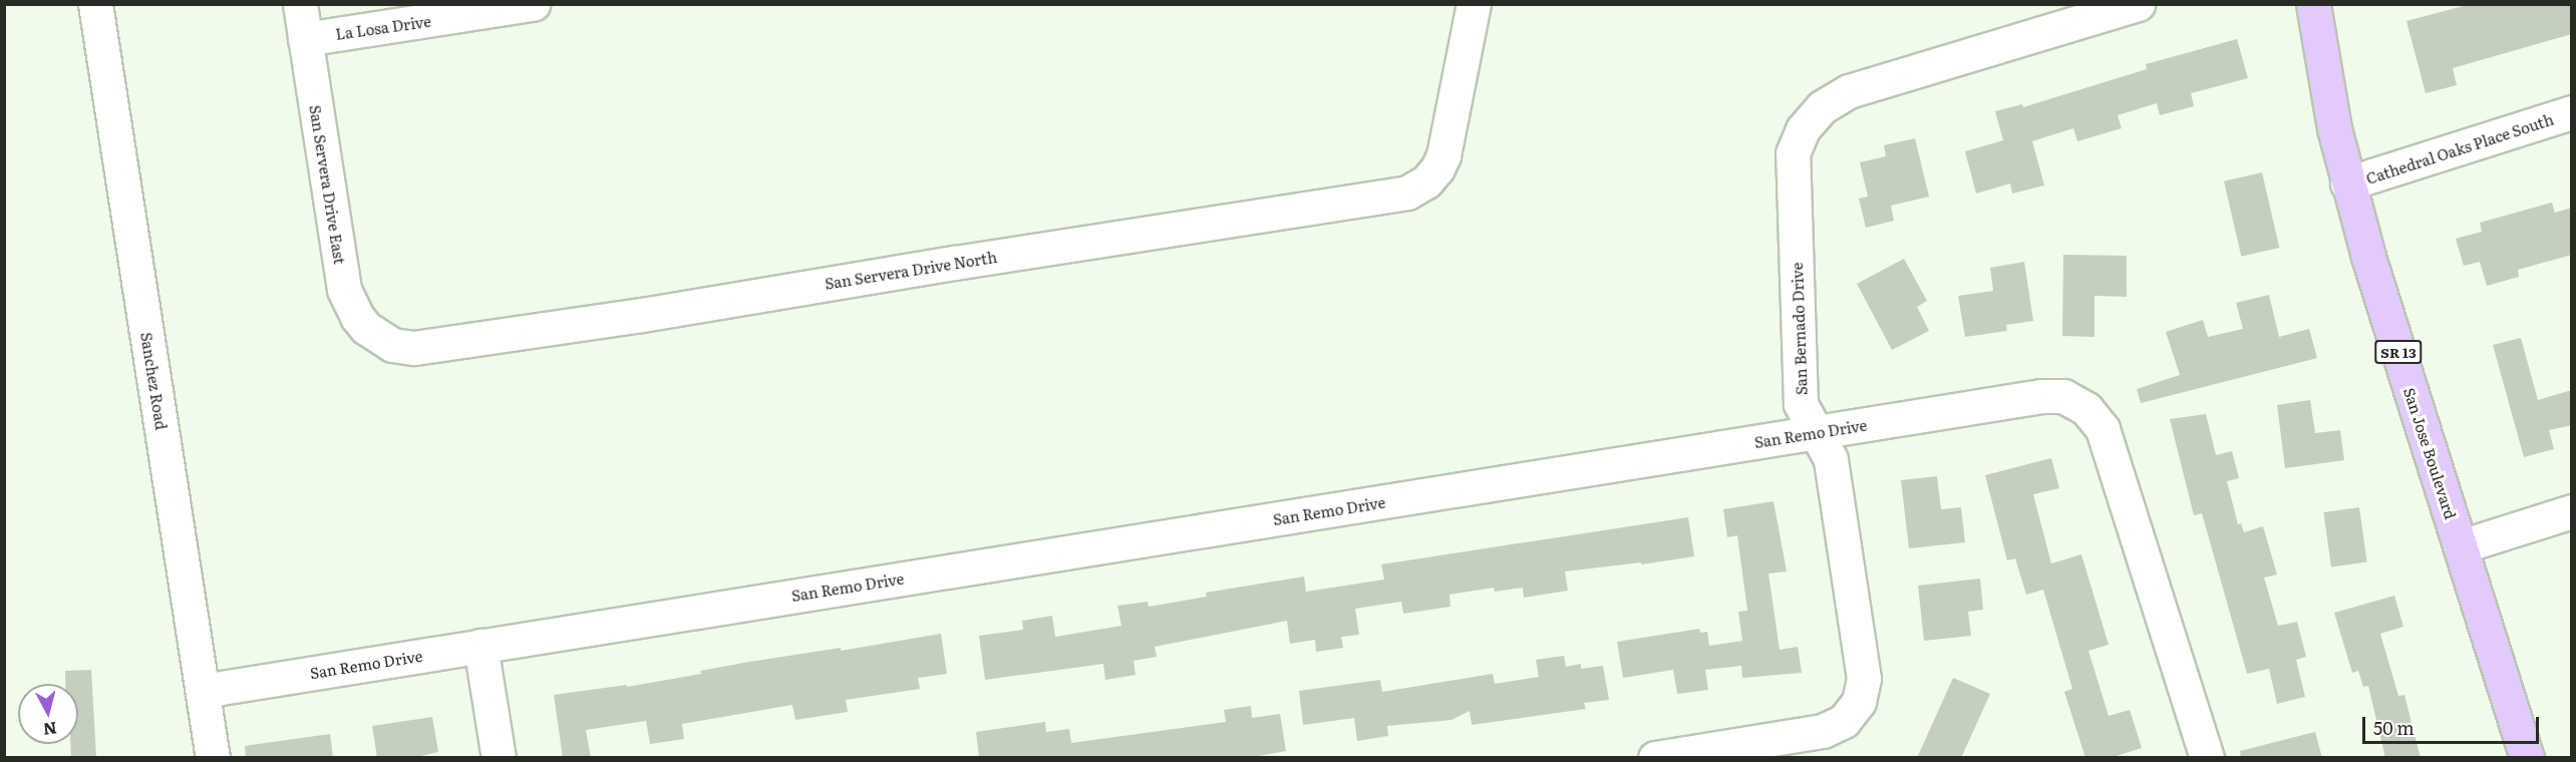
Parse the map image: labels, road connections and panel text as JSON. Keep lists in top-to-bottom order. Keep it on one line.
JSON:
{"streets":{"main road":["SR 13","San Jose Boulevard"],"street":["La Losa Drive","Cathedral Oaks Place South","San Servera Drive East","San Servera Drive North","San Bernado Drive","Sanchez Road","San Remo Drive"]},"crossings":[["La Losa Drive","San Servera Drive East"],["Cathedral Oaks Place South","San Jose Boulevard"],["San Servera Drive East","San Servera Drive North"],["San Bernado Drive","San Remo Drive"],["Sanchez Road","San Remo Drive"]],"scale_bar":"50 m","north":"bottom"}
